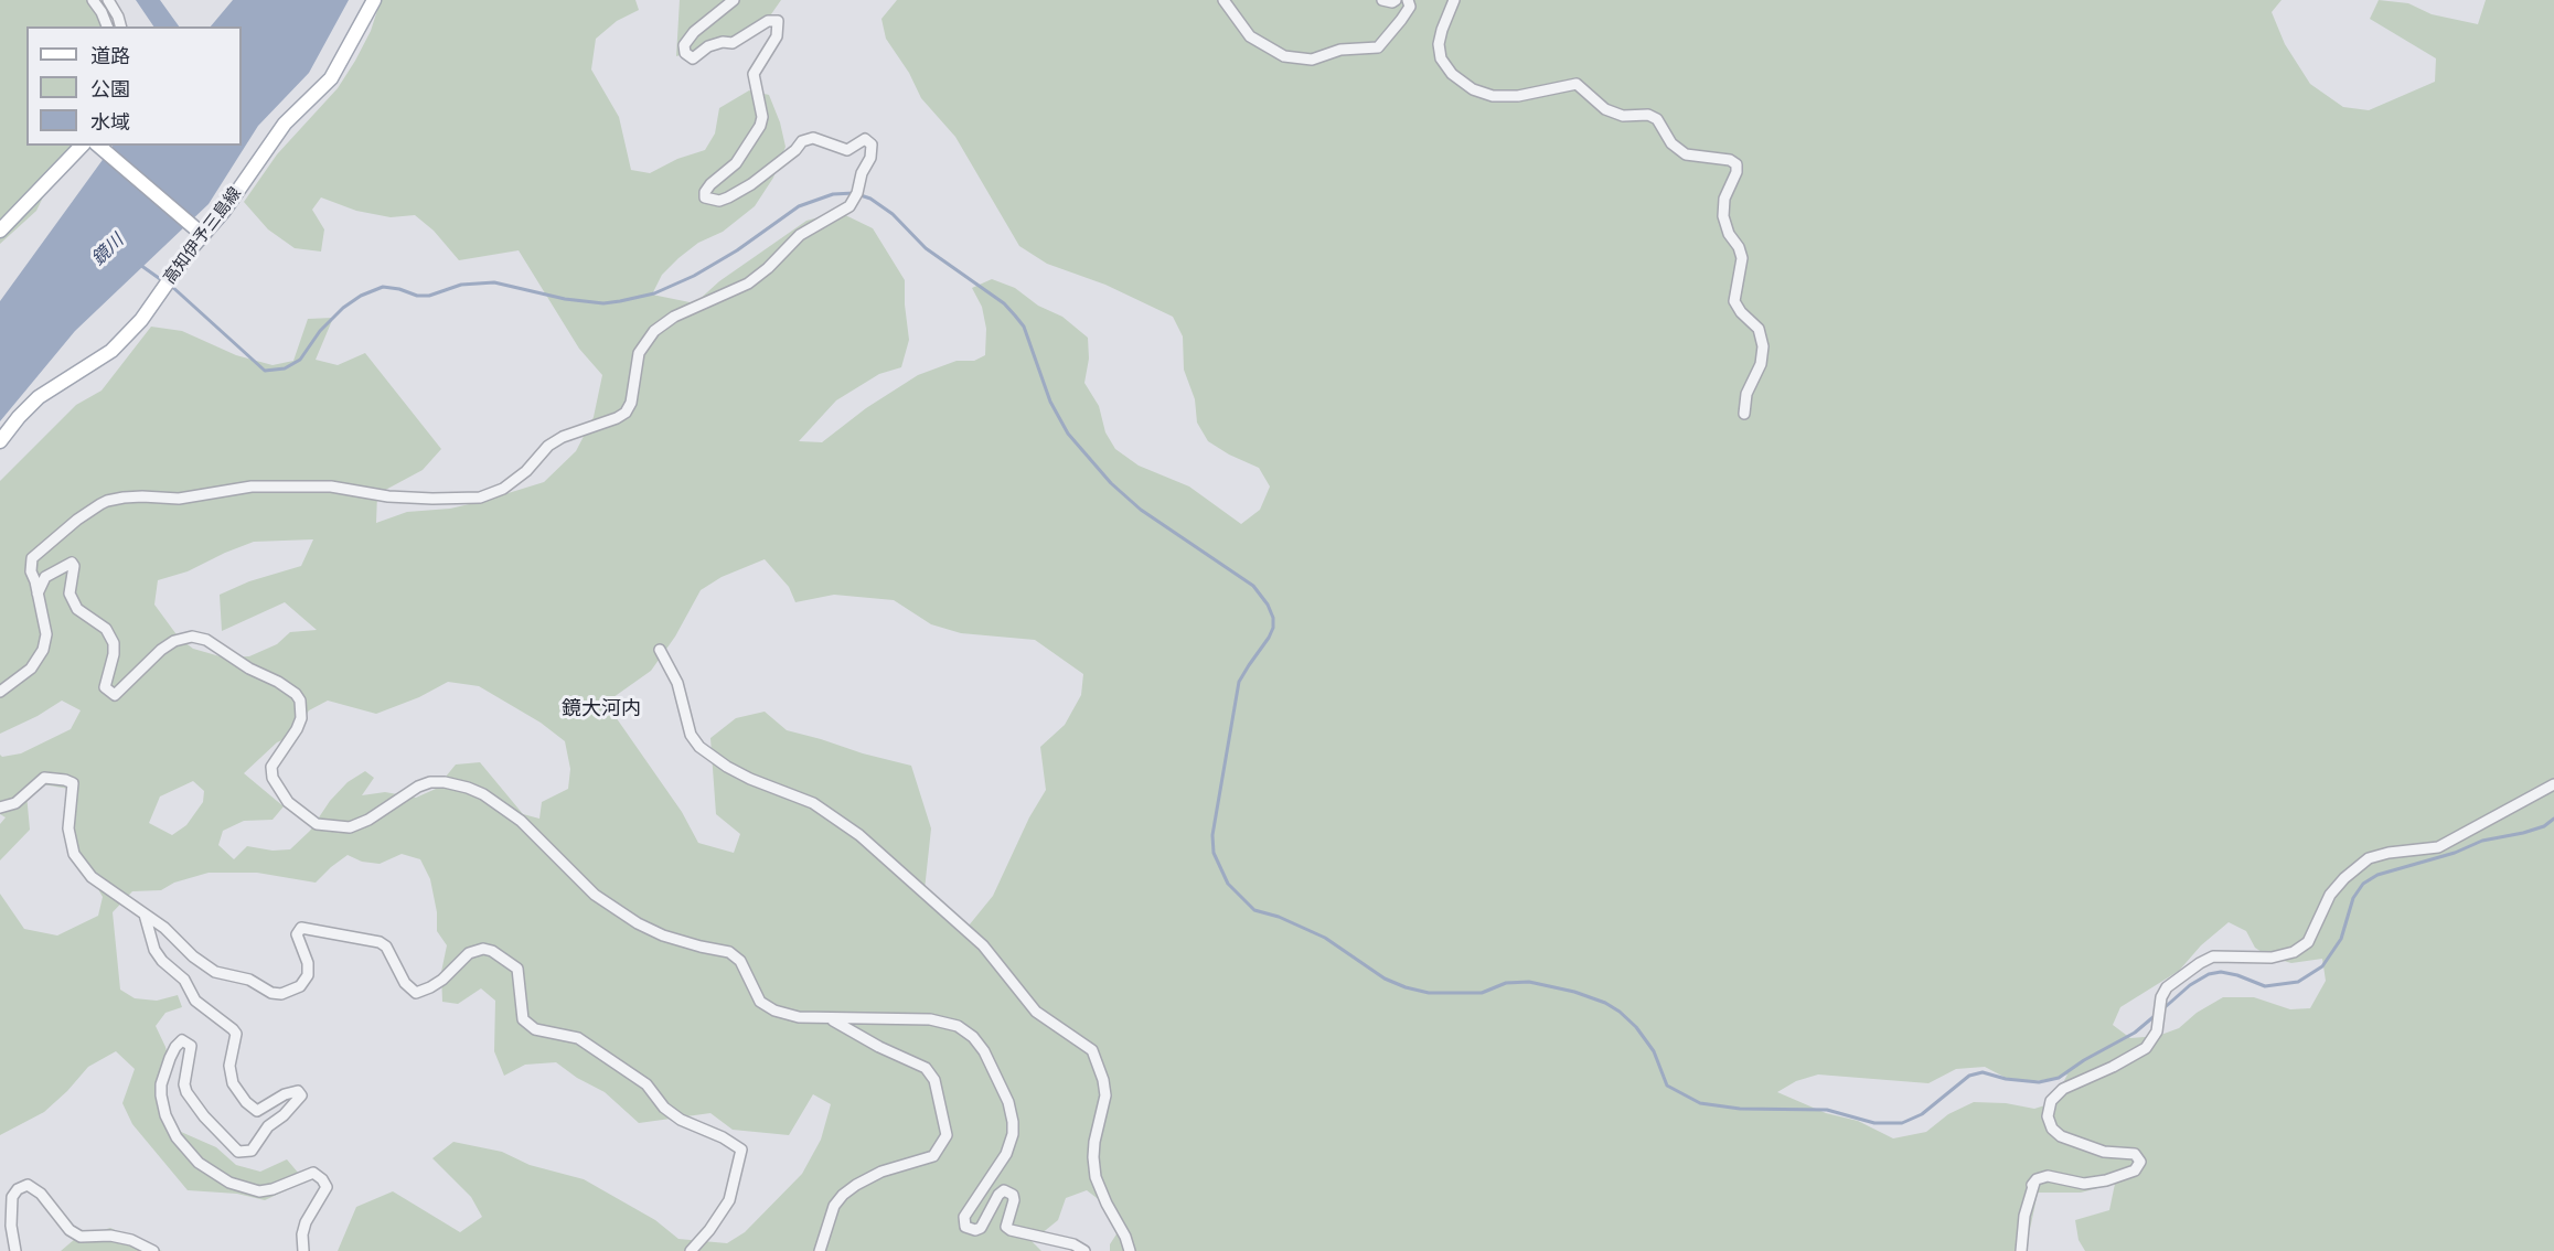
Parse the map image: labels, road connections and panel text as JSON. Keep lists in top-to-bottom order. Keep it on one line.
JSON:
{"streets":{"main road":["高知伊予三島線"]},"districts":["鏡大河内"],"water":["鏡川"],"legend":["道路","公園","水域"]}
